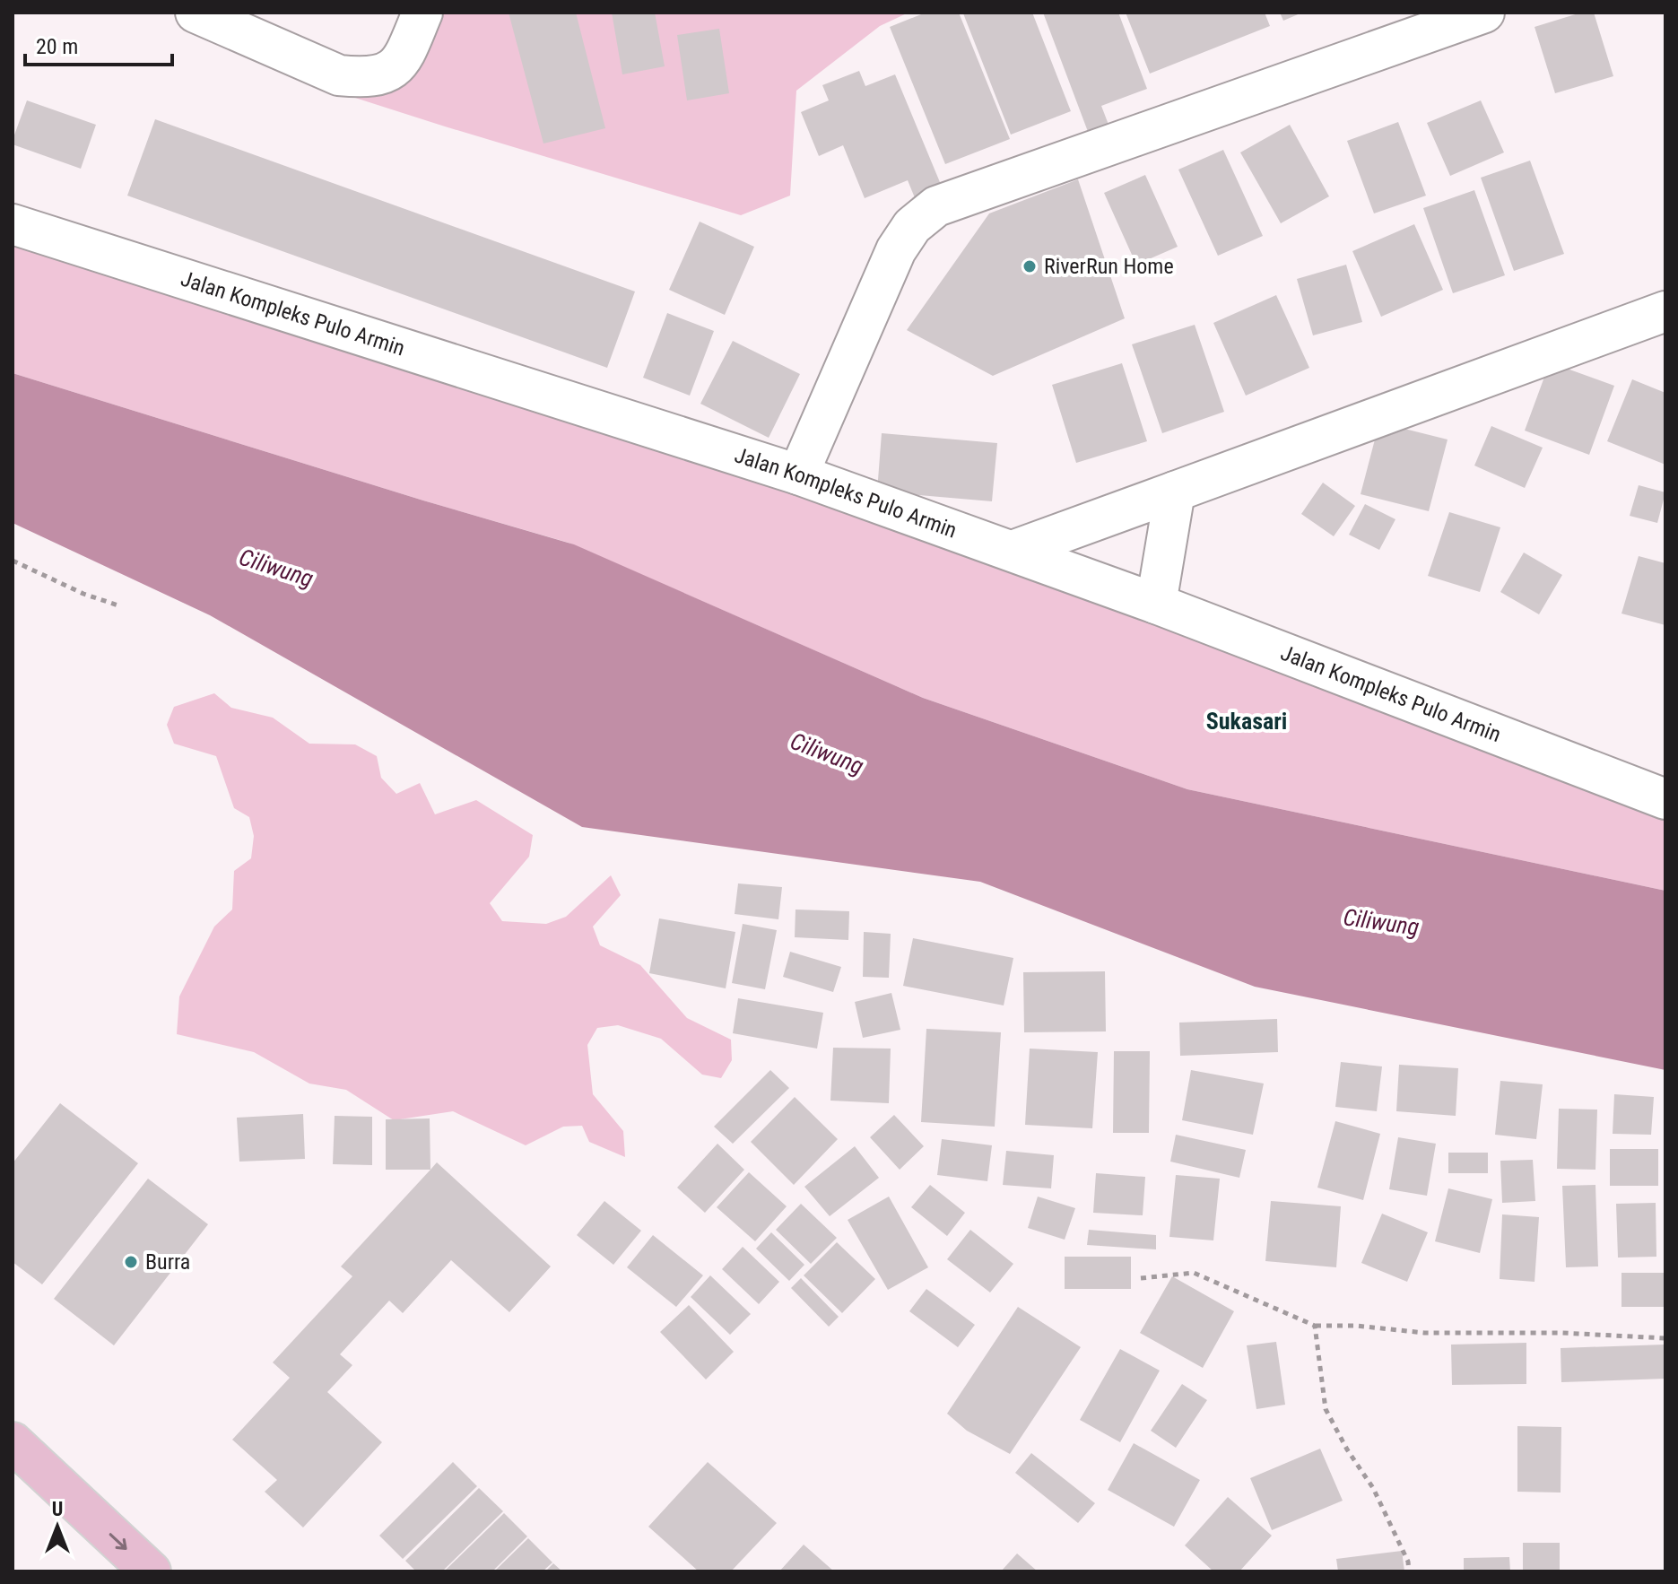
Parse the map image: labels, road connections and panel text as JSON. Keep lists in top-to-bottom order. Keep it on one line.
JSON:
{"streets":{"street":["Jalan Kompleks Pulo Armin"]},"districts":["Sukasari"],"water":["Ciliwung"],"places":["RiverRun Home","Burra"],"scale_bar":"20 m","north":"top"}
